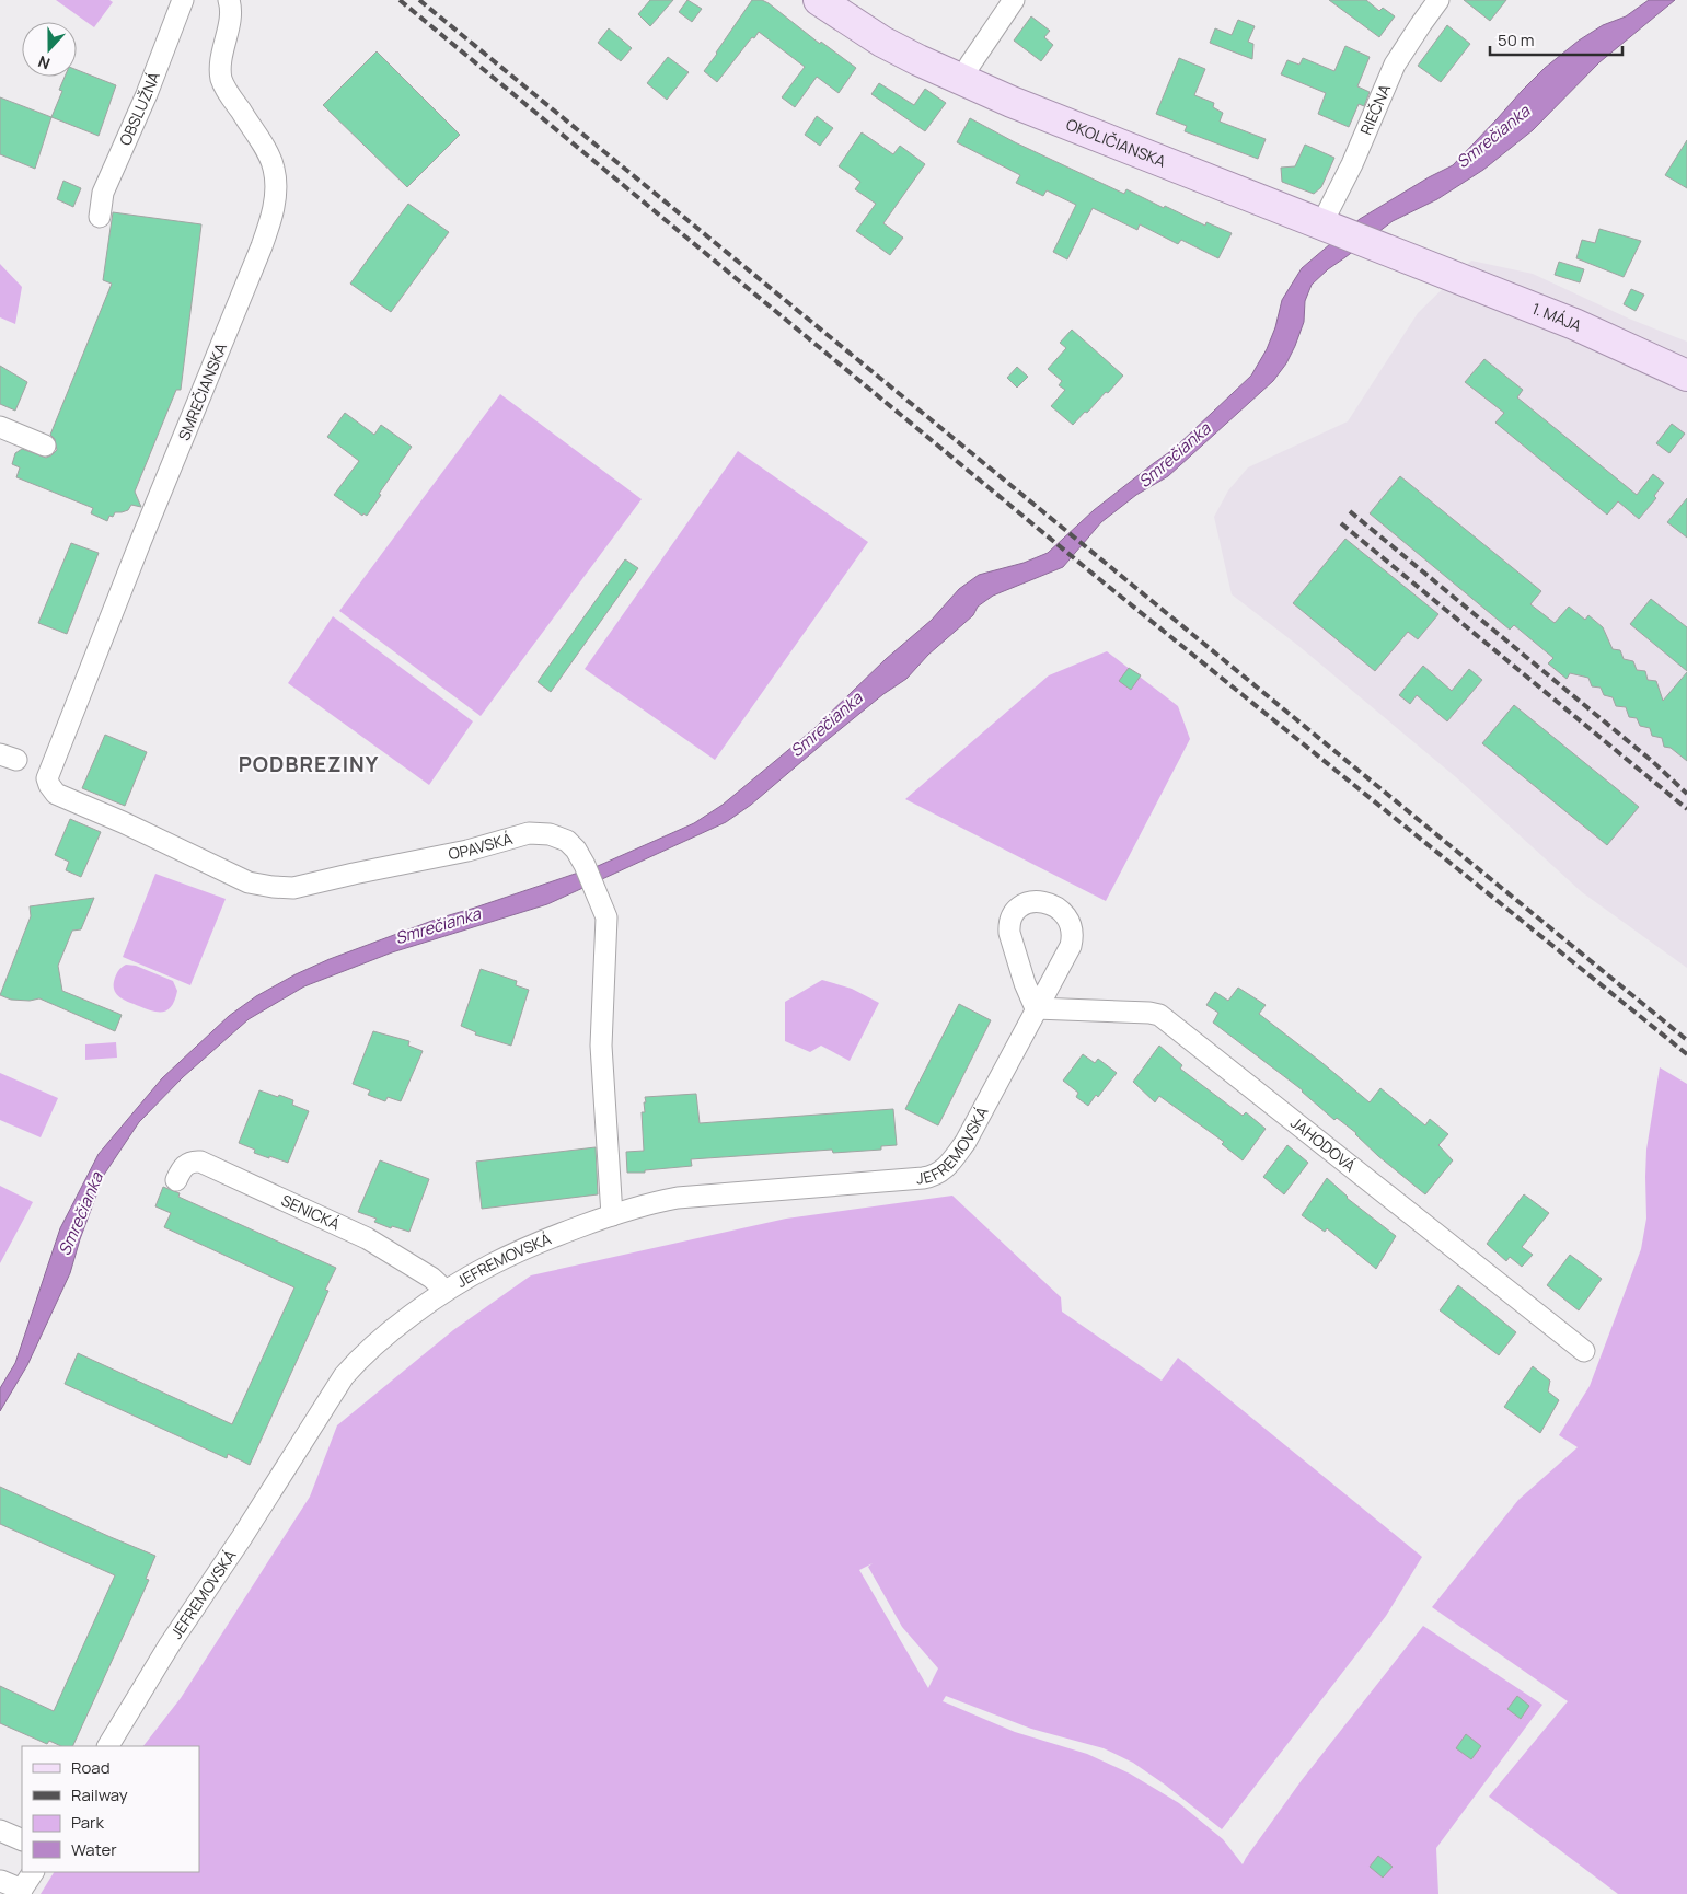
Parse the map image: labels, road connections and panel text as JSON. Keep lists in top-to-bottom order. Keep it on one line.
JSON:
{"streets":{"main road":["OKOLIČIANSKA","1. MÁJA"],"street":["OBSLUŽNÁ","RIEČNA","SMREČIANSKA","OPAVSKÁ","JEFREMOVSKÁ","JAHODOVÁ","SENICKÁ"]},"crossings":[["RIEČNA","OKOLIČIANSKA"],["OKOLIČIANSKA","1. MÁJA"],["SMREČIANSKA","OPAVSKÁ"],["OPAVSKÁ","JEFREMOVSKÁ"],["JEFREMOVSKÁ","JAHODOVÁ"],["JEFREMOVSKÁ","SENICKÁ"]],"districts":["PODBREZINY"],"water":["Smrečianka"],"legend":["Road","Railway","Park","Water"],"scale_bar":"50 m","north":"bottom"}
